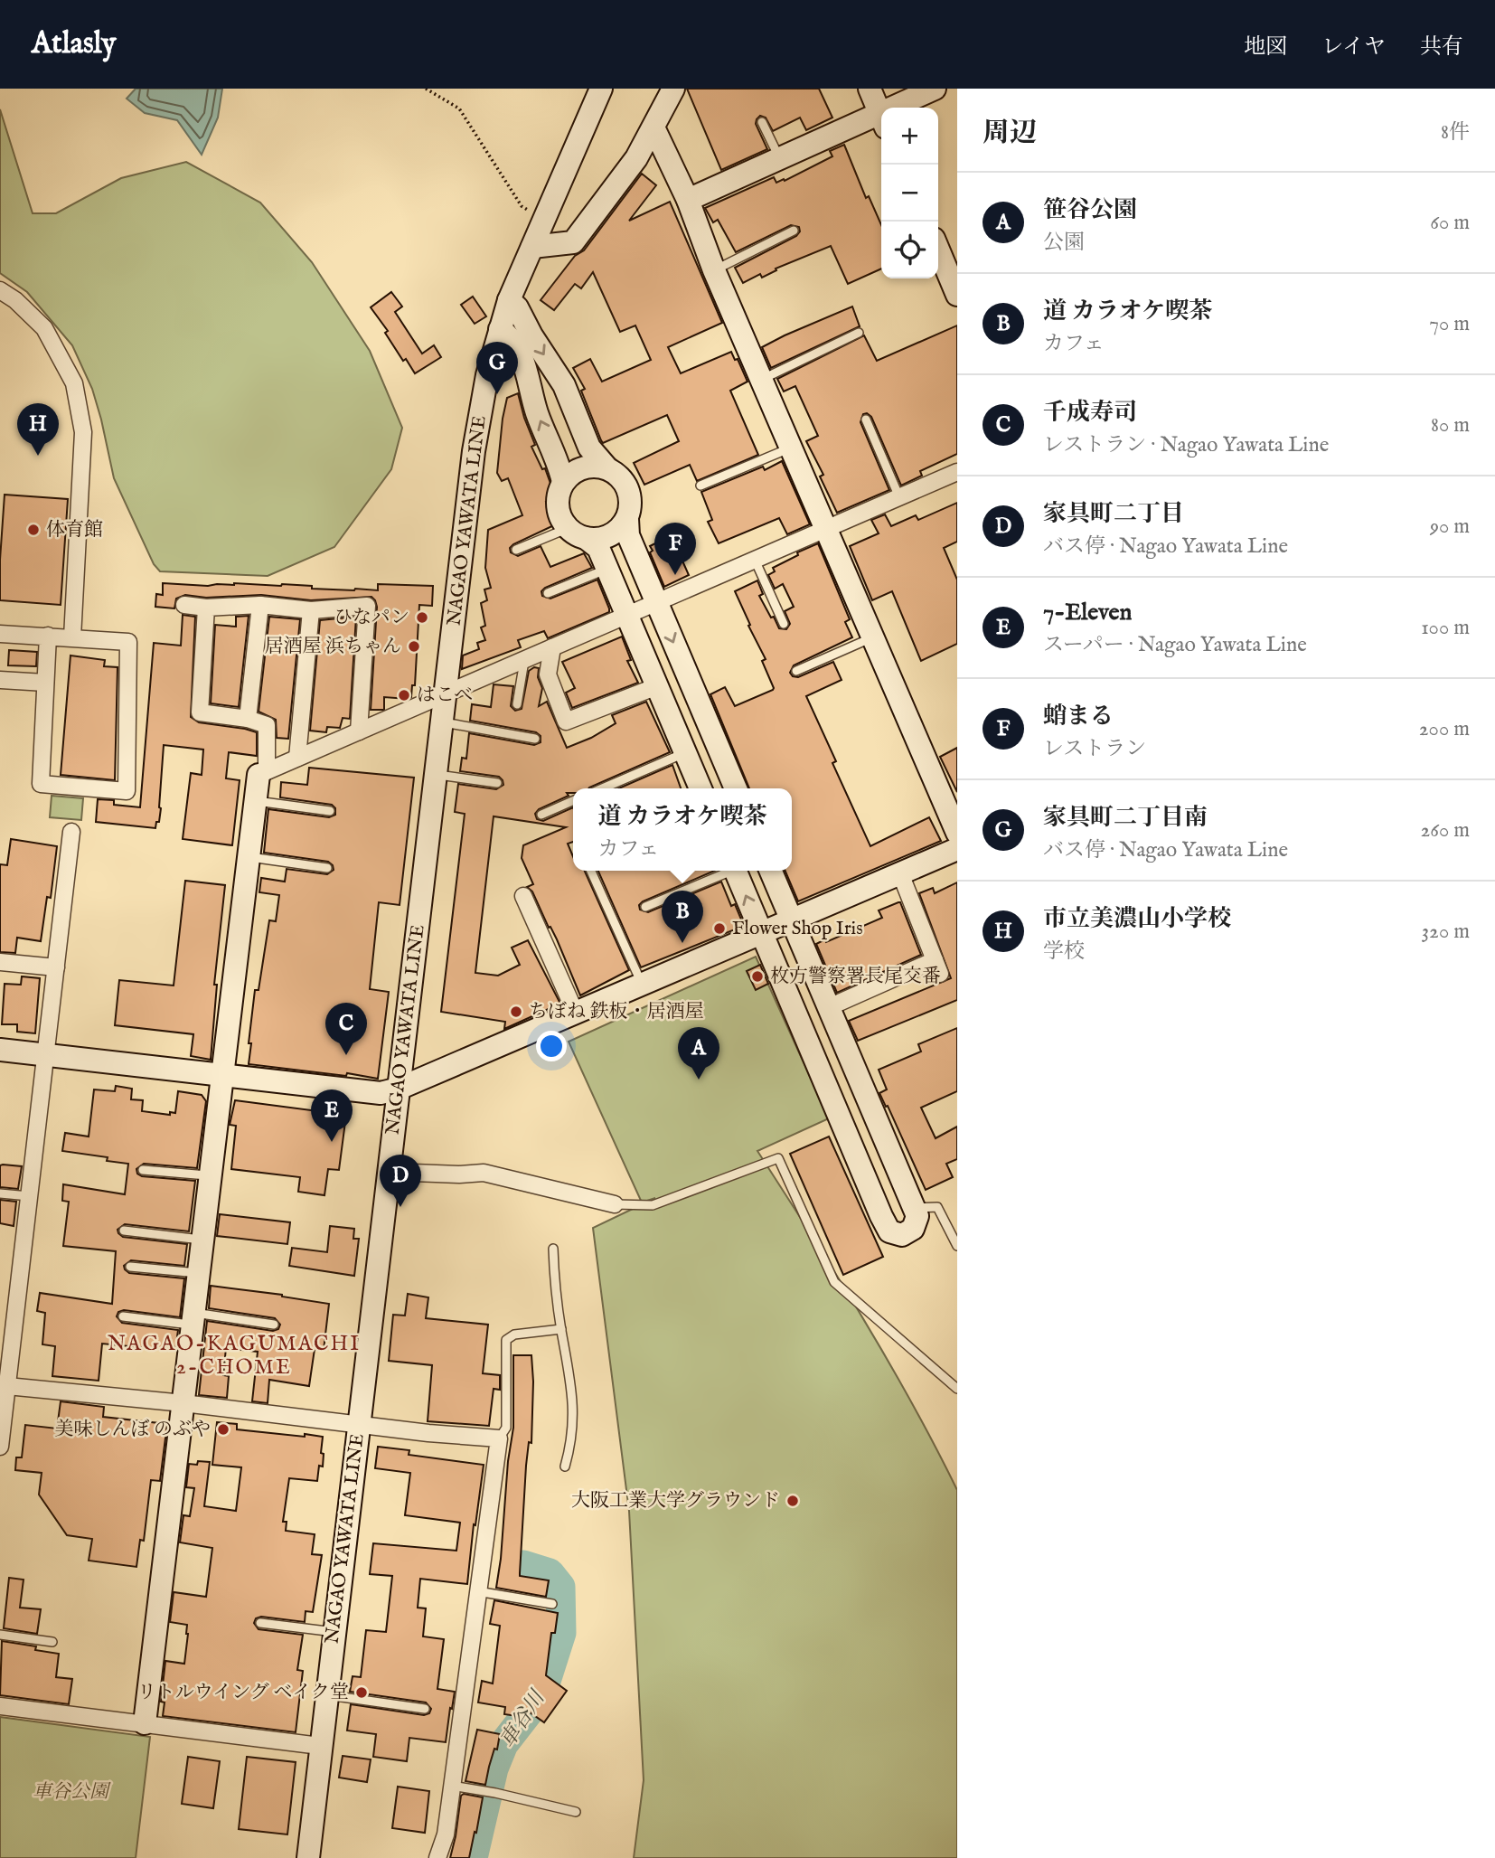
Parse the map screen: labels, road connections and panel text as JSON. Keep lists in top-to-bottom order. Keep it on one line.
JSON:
{"streets":{"street":["NAGAO YAWATA LINE"]},"districts":["NAGAO-KAGUMACHI 2-CHOME"],"water":["車谷川"],"parks":["車谷公園"],"places":["体育館","ひなパン","居酒屋 浜ちゃん","はこべ","Flower Shop Iris","枚方警察署長尾交番","ちぼね 鉄板・居酒屋","美味しんぼ のぶや","大阪工業大学グラウンド","リトルウイング ベイク堂"],"page":{"header":"Atlasly","nav":["地図","レイヤ","共有"],"heading":["周辺","8件"],"map_buttons":["+","−"],"list":[{"mark":"A","name":"笹谷公園","note":"公園","value":"60 m"},{"mark":"B","name":"道 カラオケ喫茶","note":"カフェ","value":"70 m"},{"mark":"C","name":"千成寿司","note":"レストラン · Nagao Yawata Line","value":"80 m"},{"mark":"D","name":"家具町二丁目","note":"バス停 · Nagao Yawata Line","value":"90 m"},{"mark":"E","name":"7-Eleven","note":"スーパー · Nagao Yawata Line","value":"100 m"},{"mark":"F","name":"蛸まる","note":"レストラン","value":"200 m"},{"mark":"G","name":"家具町二丁目南","note":"バス停 · Nagao Yawata Line","value":"260 m"},{"mark":"H","name":"市立美濃山小学校","note":"学校","value":"320 m"}],"pins":["G","H","F","B","C","A","E","D"],"popup":["道 カラオケ喫茶","カフェ"]}}
